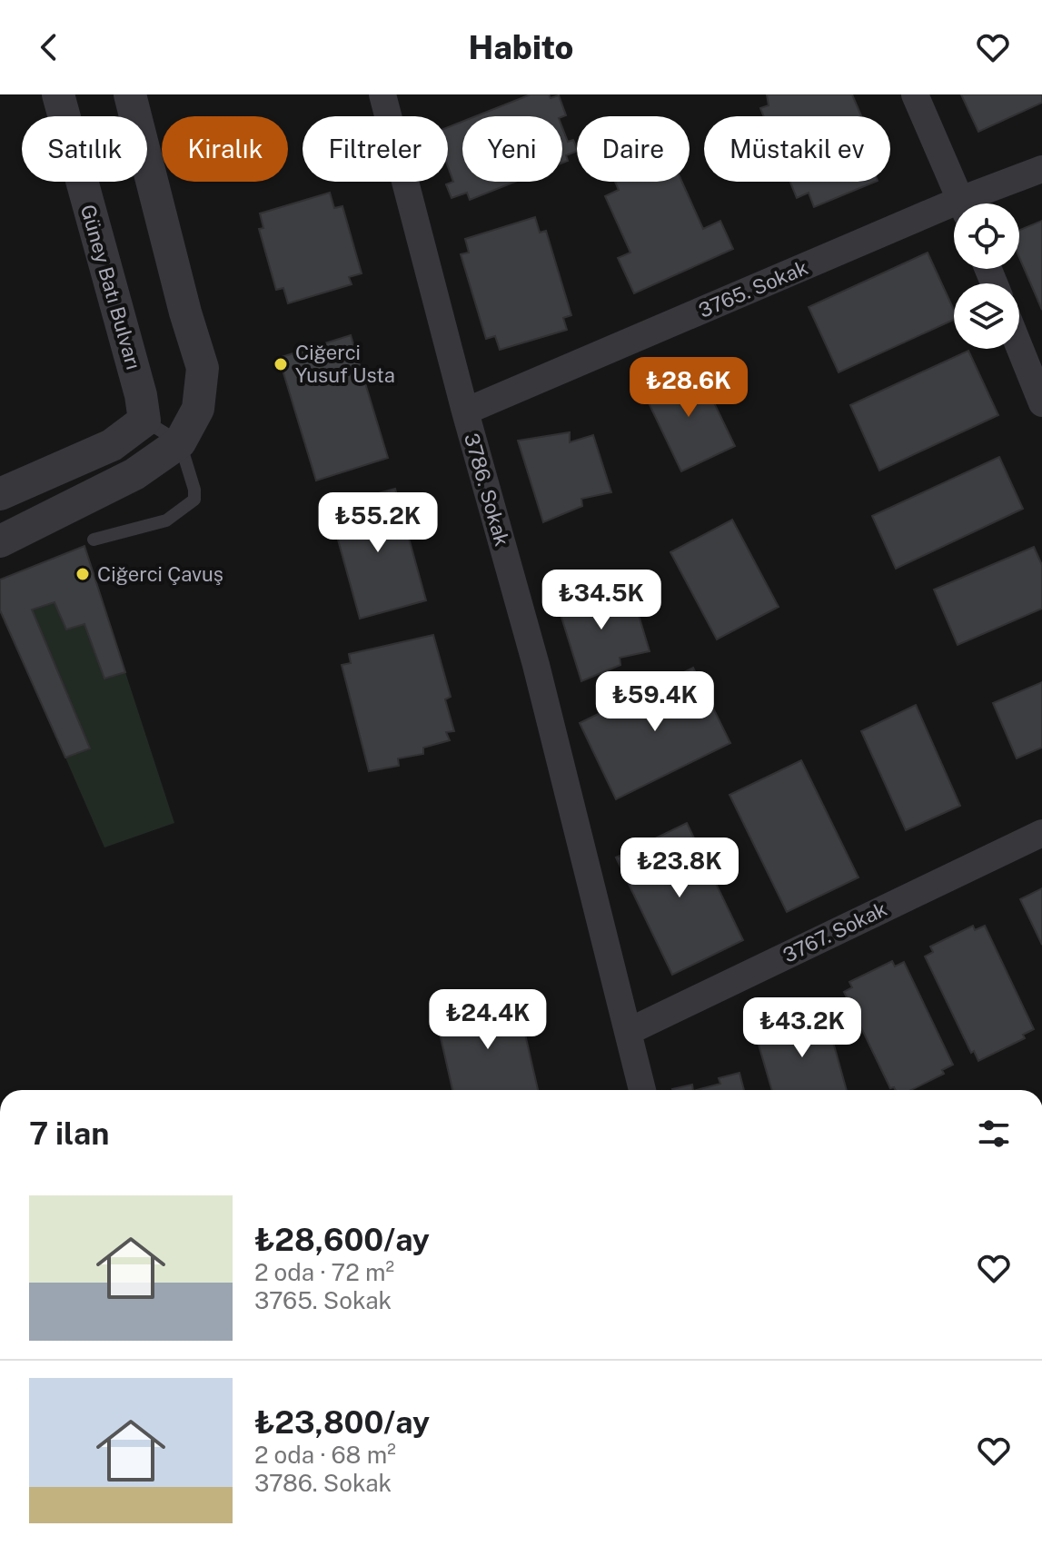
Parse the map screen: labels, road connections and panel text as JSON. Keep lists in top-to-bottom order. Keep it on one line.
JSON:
{"streets":{"street":["Güney Batı Bulvarı","3765. Sokak","3786. Sokak","3767. Sokak"]},"crossings":[["3765. Sokak","3786. Sokak"],["3786. Sokak","3767. Sokak"]],"places":["Ciğerci Yusuf Usta","Ciğerci Çavuş"],"page":{"header":"Habito","chip":["Satılık","Kiralık","Filtreler","Yeni","Daire","Müstakil ev"],"price":["₺28.6K","₺55.2K","₺34.5K","₺59.4K","₺23.8K","₺24.4K","₺43.2K"],"heading":"7 ilan","list":[{"name":"₺28,600/ay","note":"2 oda · 72 m² · 3765. Sokak"},{"name":"₺23,800/ay","note":"2 oda · 68 m² · 3786. Sokak"}]}}
